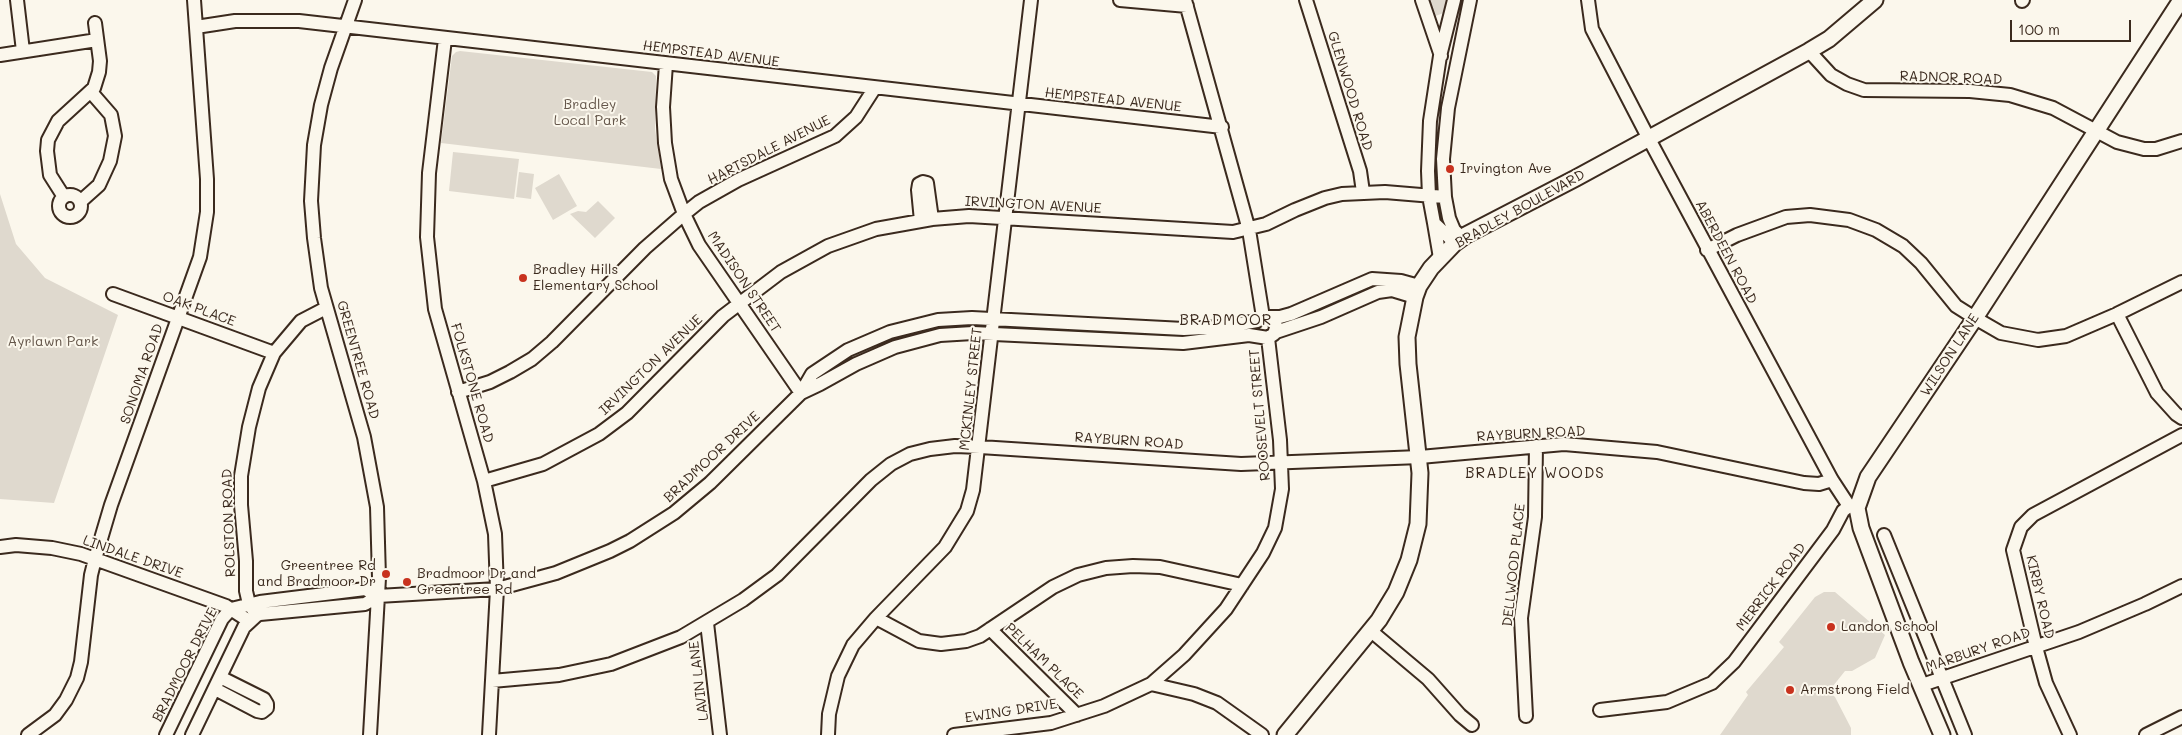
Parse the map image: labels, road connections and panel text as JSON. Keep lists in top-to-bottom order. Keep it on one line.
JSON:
{"streets":{"main road":["BRADLEY BOULEVARD","WILSON LANE"],"street":["HEMPSTEAD AVENUE","RADNOR ROAD","GLENWOOD ROAD","HARTSDALE AVENUE","IRVINGTON AVENUE","ABERDEEN ROAD","MADISON STREET","OAK PLACE","GREENTREE ROAD","SONOMA ROAD","FOLKSTONE ROAD","MCKINLEY STREET","ROOSEVELT STREET","RAYBURN ROAD","BRADMOOR DRIVE","ROLSTON ROAD","LINDALE DRIVE","DELLWOOD PLACE","MERRICK ROAD","KIRBY ROAD","MARBURY ROAD","PELHAM PLACE","LAVIN LANE","EWING DRIVE"]},"crossings":[["HEMPSTEAD AVENUE","HARTSDALE AVENUE"],["HEMPSTEAD AVENUE","MADISON STREET"],["HEMPSTEAD AVENUE","GREENTREE ROAD"],["HEMPSTEAD AVENUE","SONOMA ROAD"],["HEMPSTEAD AVENUE","FOLKSTONE ROAD"],["HEMPSTEAD AVENUE","MCKINLEY STREET"],["RADNOR ROAD","BRADLEY BOULEVARD"],["RADNOR ROAD","WILSON LANE"],["GLENWOOD ROAD","IRVINGTON AVENUE"],["HARTSDALE AVENUE","MADISON STREET"],["HARTSDALE AVENUE","FOLKSTONE ROAD"],["IRVINGTON AVENUE","MADISON STREET"],["IRVINGTON AVENUE","FOLKSTONE ROAD"],["IRVINGTON AVENUE","MCKINLEY STREET"],["BRADLEY BOULEVARD","ABERDEEN ROAD"],["BRADLEY BOULEVARD","RAYBURN ROAD"],["BRADLEY BOULEVARD","BRADMOOR DRIVE"],["ABERDEEN ROAD","WILSON LANE"],["ABERDEEN ROAD","RAYBURN ROAD"],["ABERDEEN ROAD","MERRICK ROAD"],["MADISON STREET","BRADMOOR DRIVE"],["OAK PLACE","SONOMA ROAD"],["OAK PLACE","ROLSTON ROAD"],["WILSON LANE","MERRICK ROAD"],["GREENTREE ROAD","BRADMOOR DRIVE"],["GREENTREE ROAD","ROLSTON ROAD"],["SONOMA ROAD","LINDALE DRIVE"],["FOLKSTONE ROAD","RAYBURN ROAD"],["FOLKSTONE ROAD","BRADMOOR DRIVE"],["MCKINLEY STREET","RAYBURN ROAD"],["MCKINLEY STREET","BRADMOOR DRIVE"],["ROOSEVELT STREET","RAYBURN ROAD"],["ROOSEVELT STREET","BRADMOOR DRIVE"],["ROOSEVELT STREET","EWING DRIVE"],["RAYBURN ROAD","DELLWOOD PLACE"],["RAYBURN ROAD","LAVIN LANE"],["BRADMOOR DRIVE","ROLSTON ROAD"],["BRADMOOR DRIVE","LINDALE DRIVE"],["ROLSTON ROAD","LINDALE DRIVE"],["KIRBY ROAD","MARBURY ROAD"],["PELHAM PLACE","EWING DRIVE"]],"districts":["BRADMOOR","BRADLEY WOODS"],"parks":["Bradley Local Park","Ayrlawn Park"],"places":["Irvington Ave","Bradley Hills Elementary School","Greentree Rd and Bradmoor Dr","Bradmoor Dr and Greentree Rd","Landon School","Armstrong Field"],"scale_bar":"100 m"}
